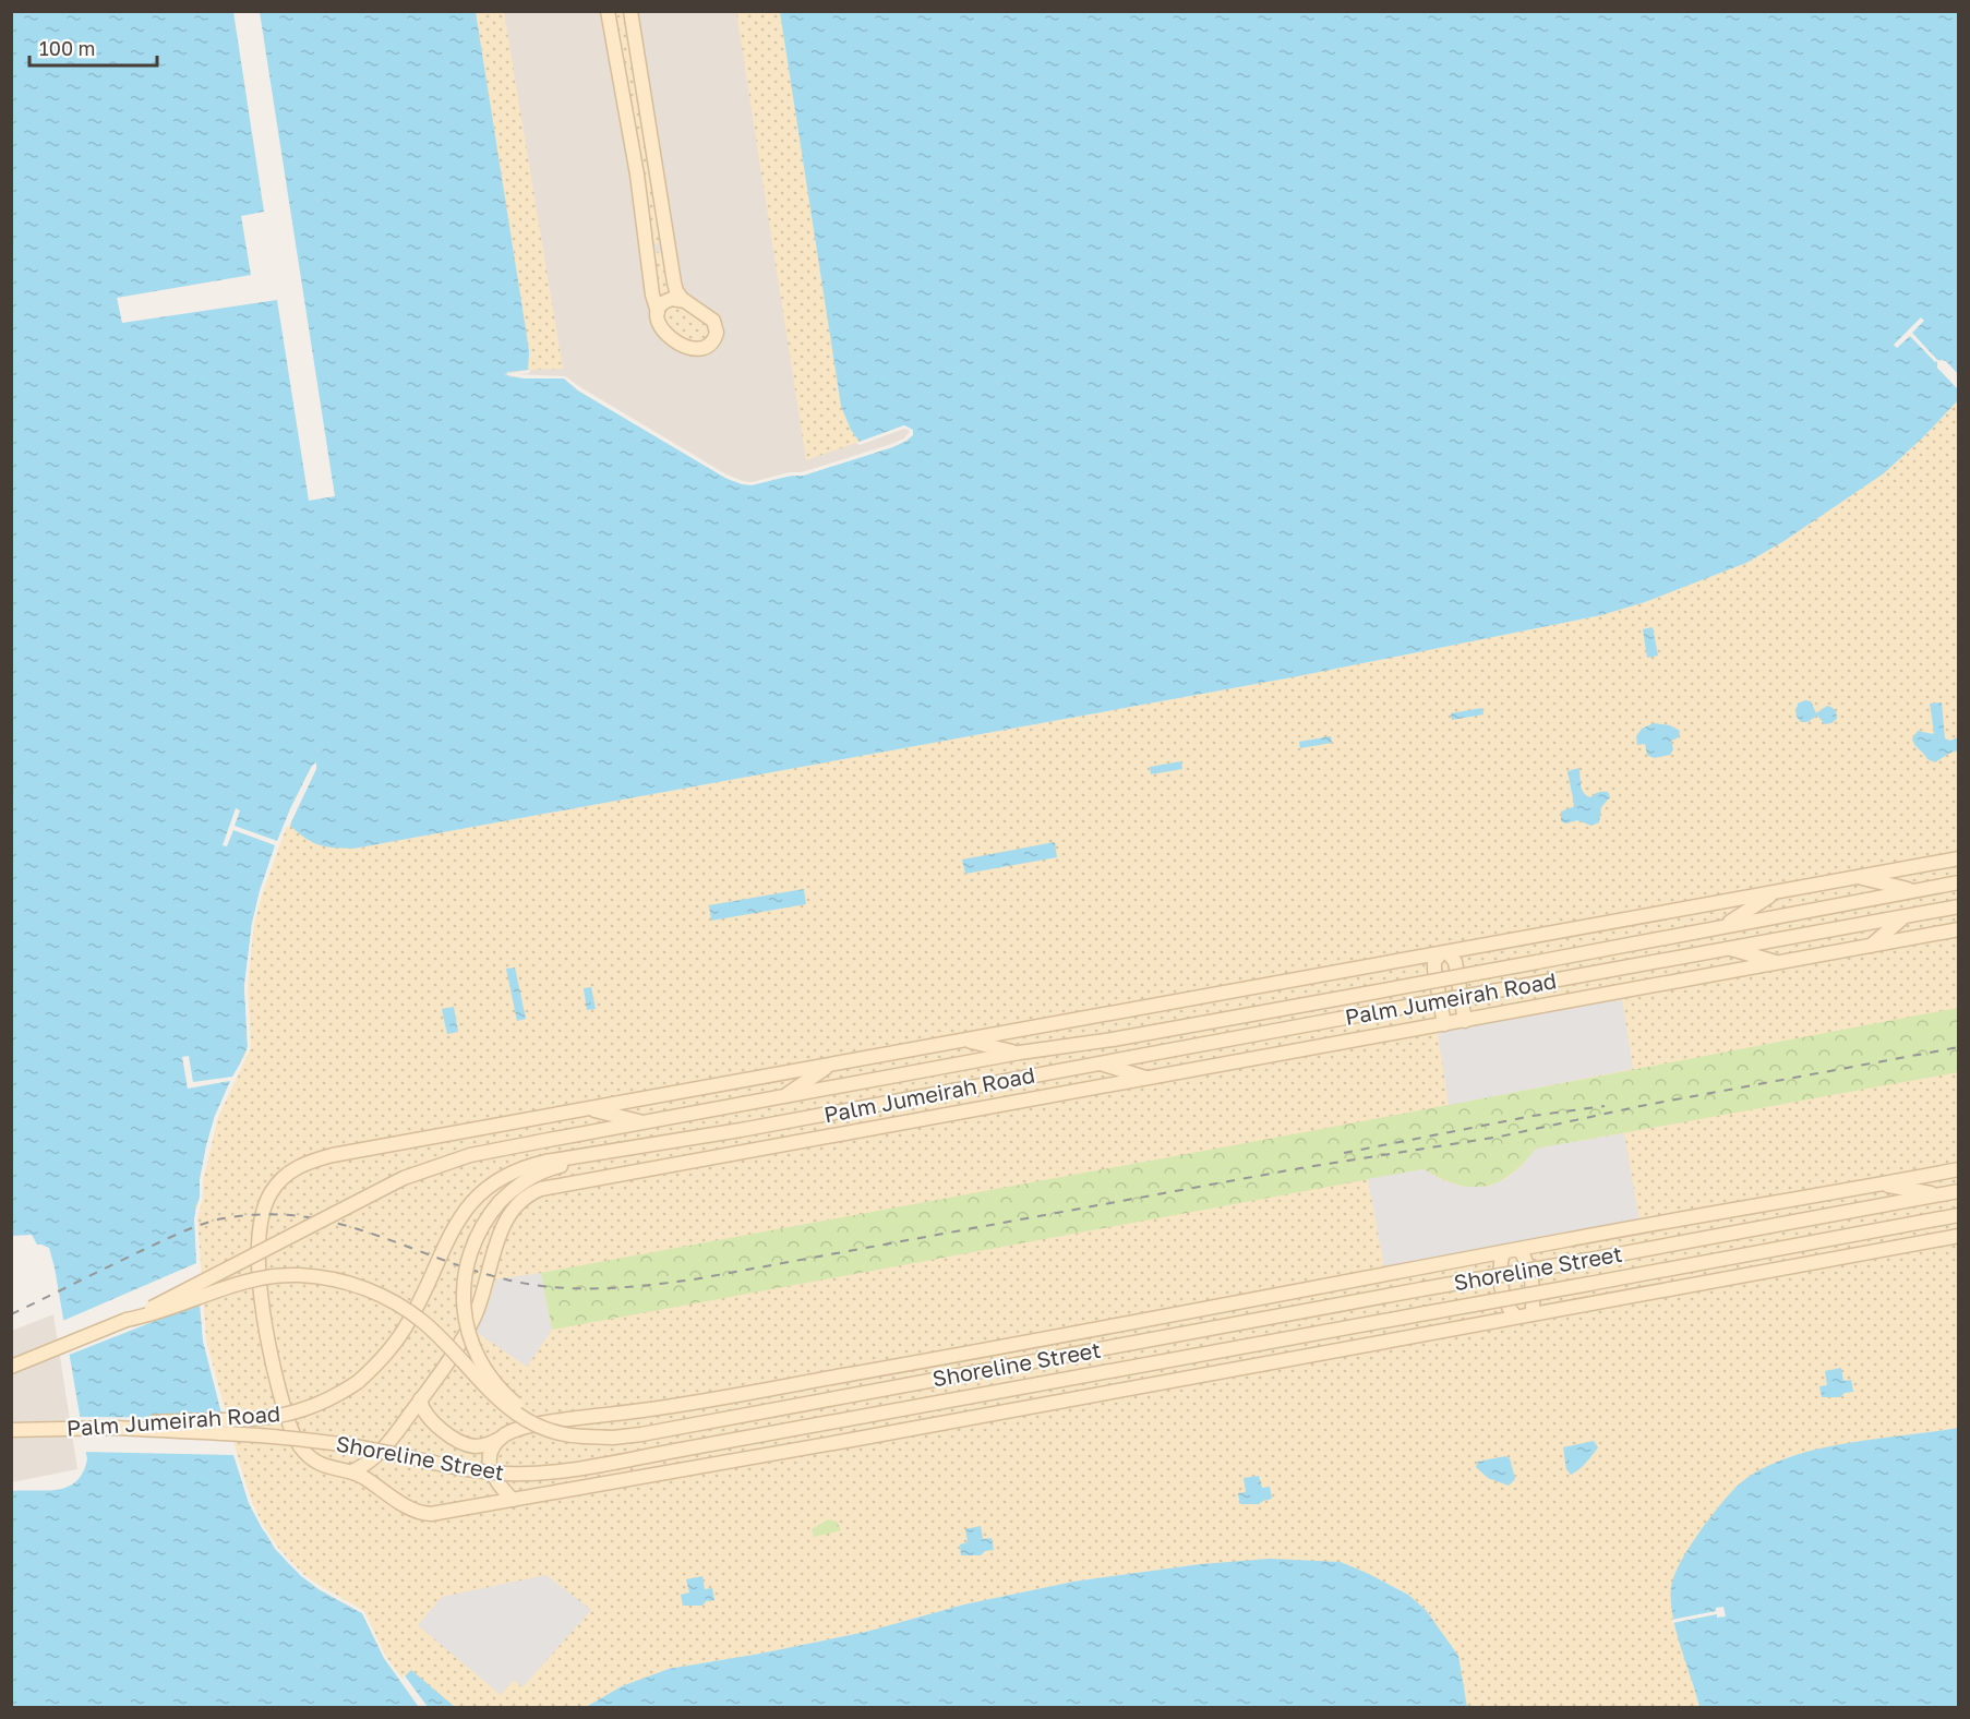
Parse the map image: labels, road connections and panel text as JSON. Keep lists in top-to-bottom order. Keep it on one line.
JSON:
{"streets":{"main road":["Palm Jumeirah Road","Shoreline Street"]},"crossings":[["Palm Jumeirah Road","Shoreline Street"]],"scale_bar":"100 m"}
